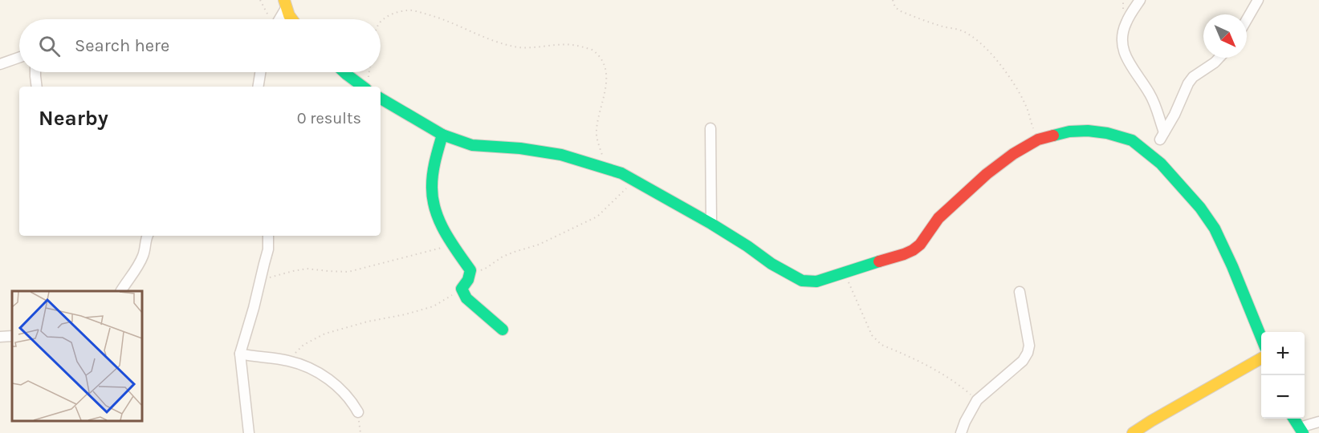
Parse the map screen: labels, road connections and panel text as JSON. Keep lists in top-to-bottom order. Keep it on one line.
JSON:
{"north":"bottom right","page":{"search":"Search here","heading":["Nearby","0 results"],"map_buttons":["+","−"]}}
